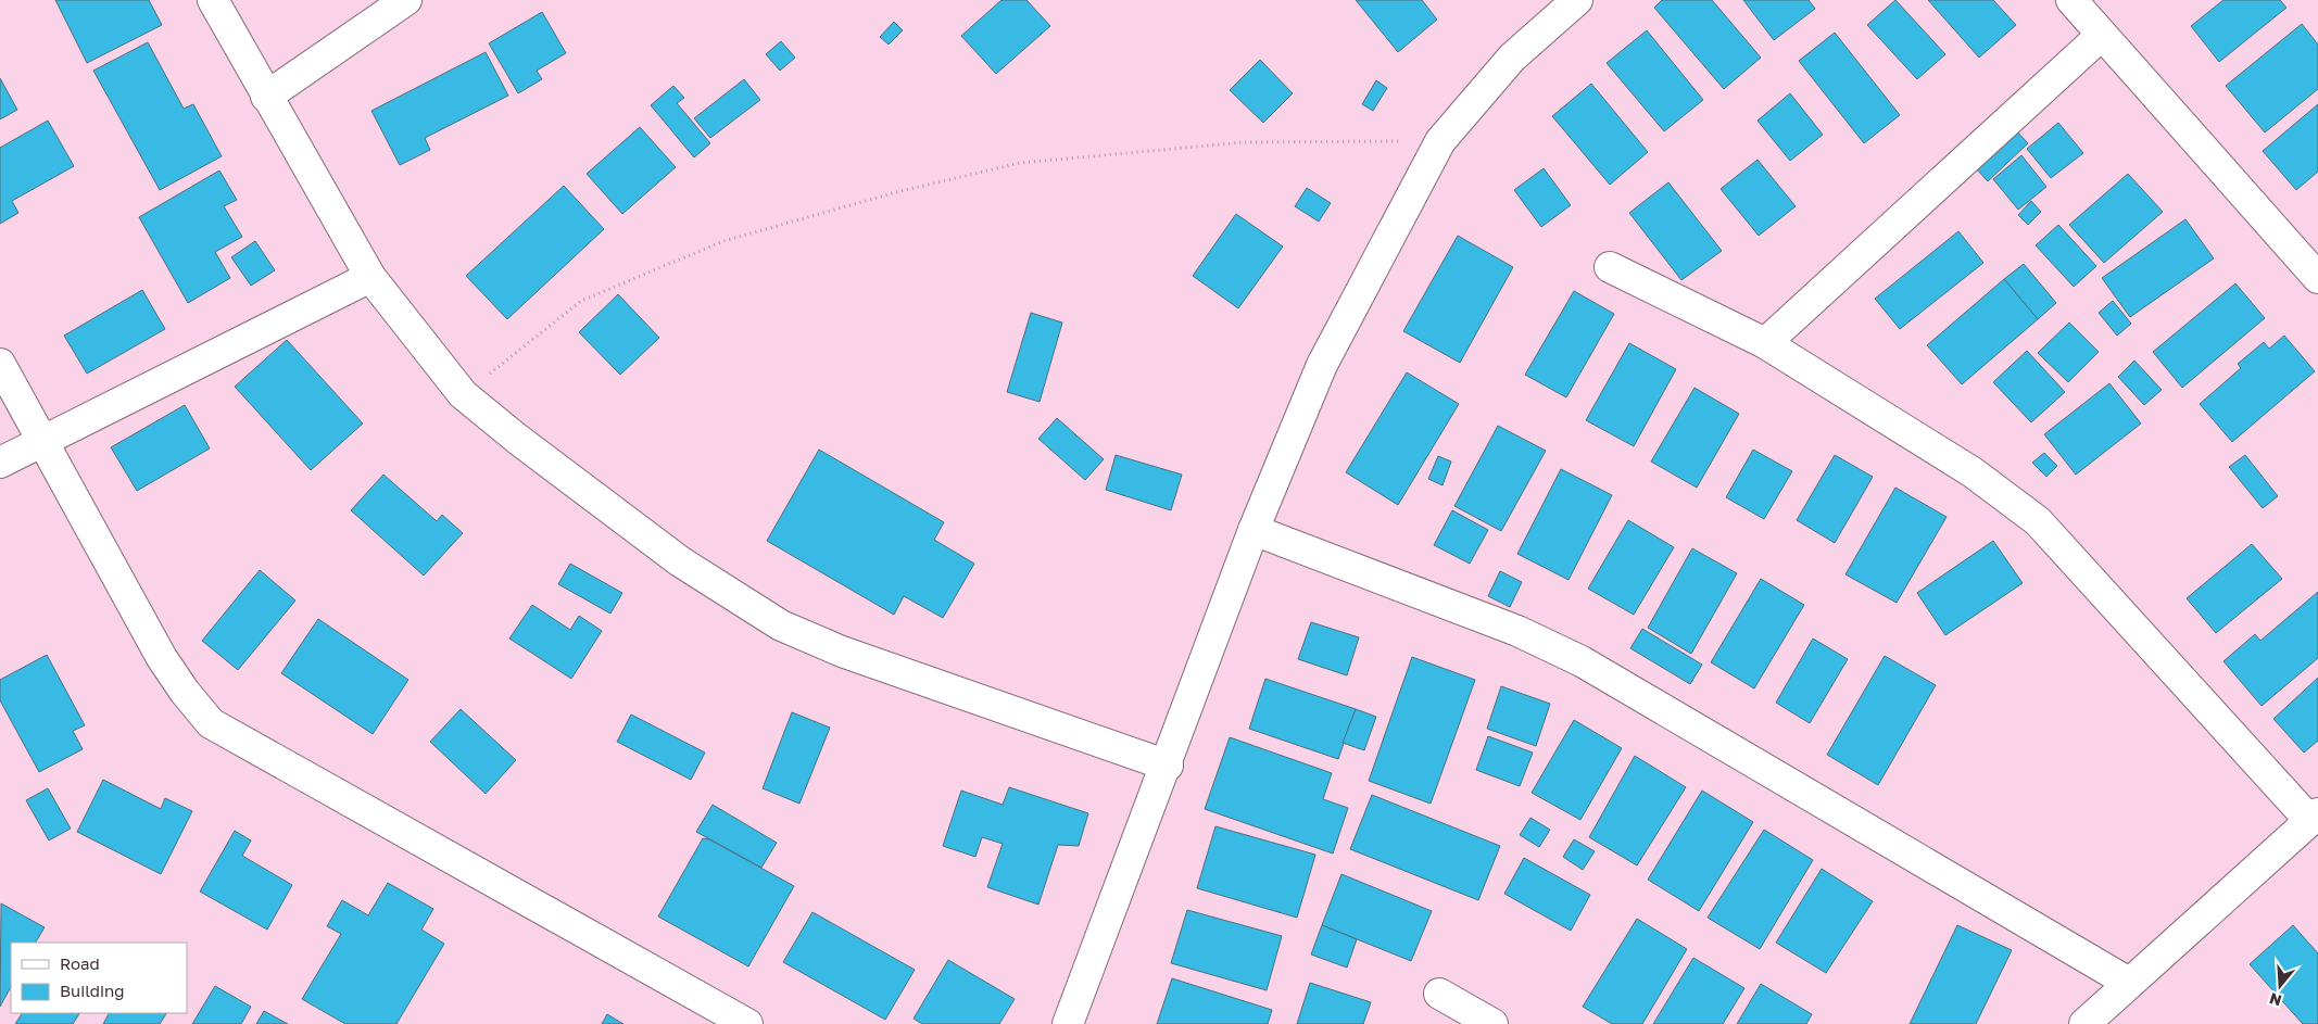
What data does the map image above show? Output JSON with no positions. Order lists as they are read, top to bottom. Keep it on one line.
{"legend":["Road","Building"],"north":"bottom"}
